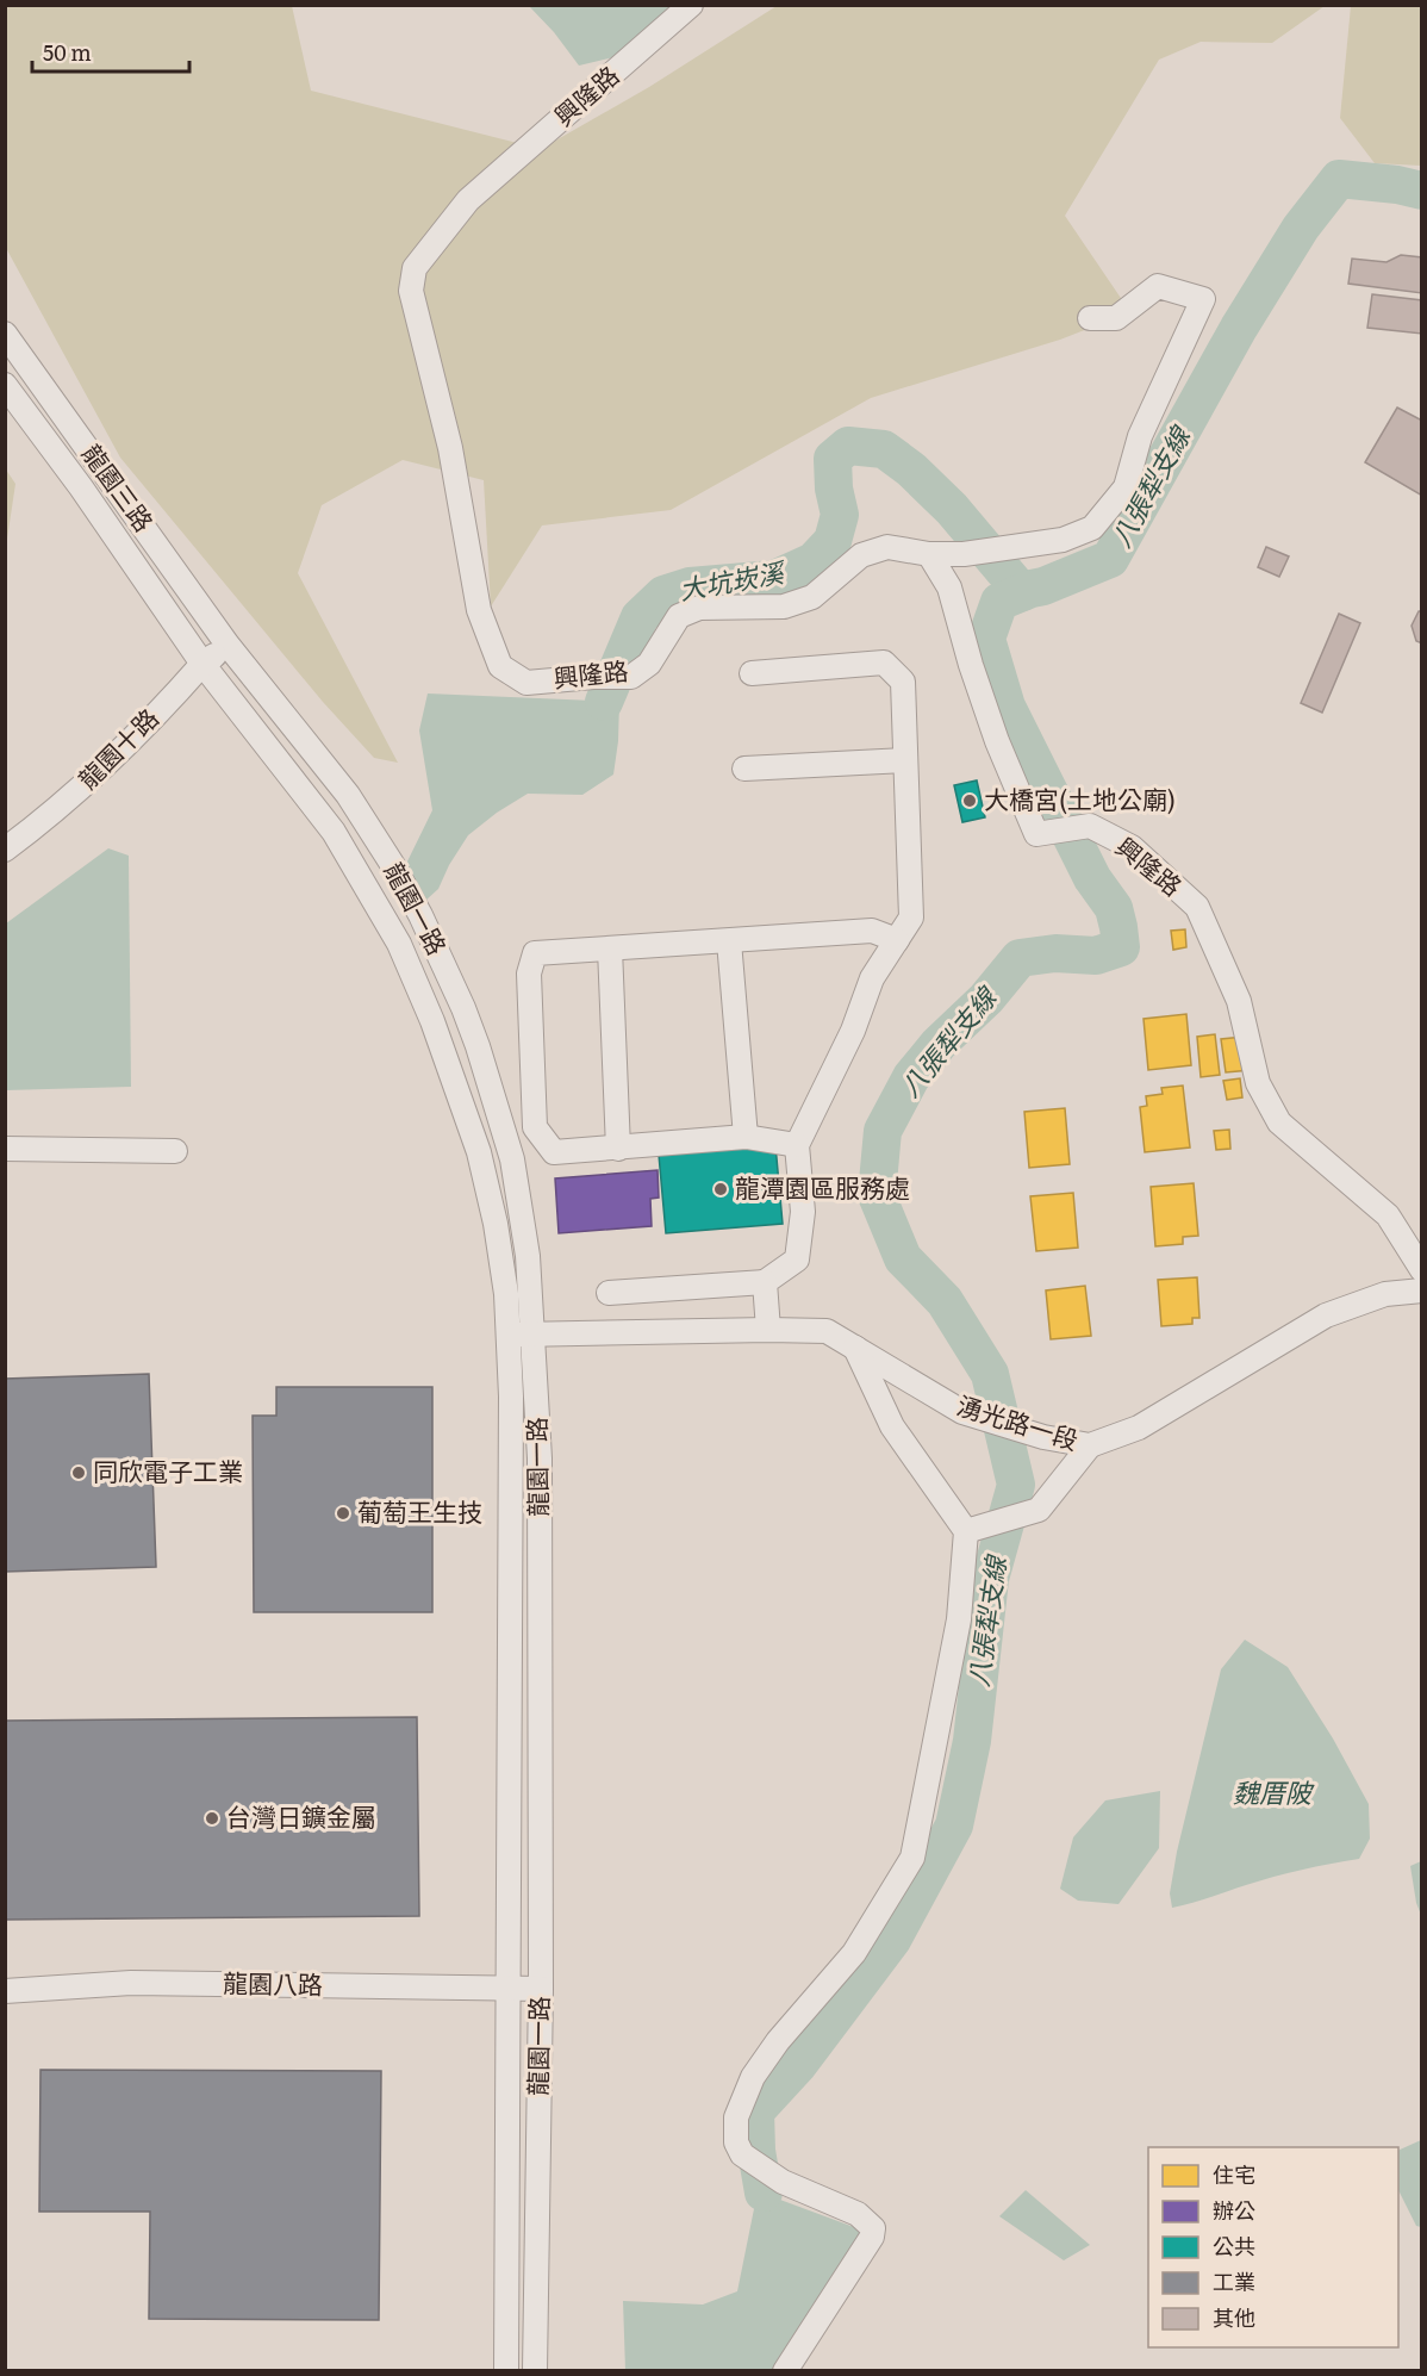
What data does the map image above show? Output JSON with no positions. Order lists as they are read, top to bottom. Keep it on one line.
{"streets":{"street":["興隆路","龍園三路","龍園十路","龍園一路","湧光路一段","龍園八路"]},"crossings":[["龍園三路","龍園十路"],["龍園三路","龍園一路"],["龍園十路","龍園一路"],["龍園一路","湧光路一段"],["龍園一路","龍園八路"]],"water":["八張犁支線","大坑崁溪","魏厝陂"],"places":["大橋宮(土地公廟)","龍潭園區服務處","同欣電子工業","葡萄王生技","台灣日鑛金屬"],"legend":["住宅","辦公","公共","工業","其他"],"scale_bar":"50 m"}
